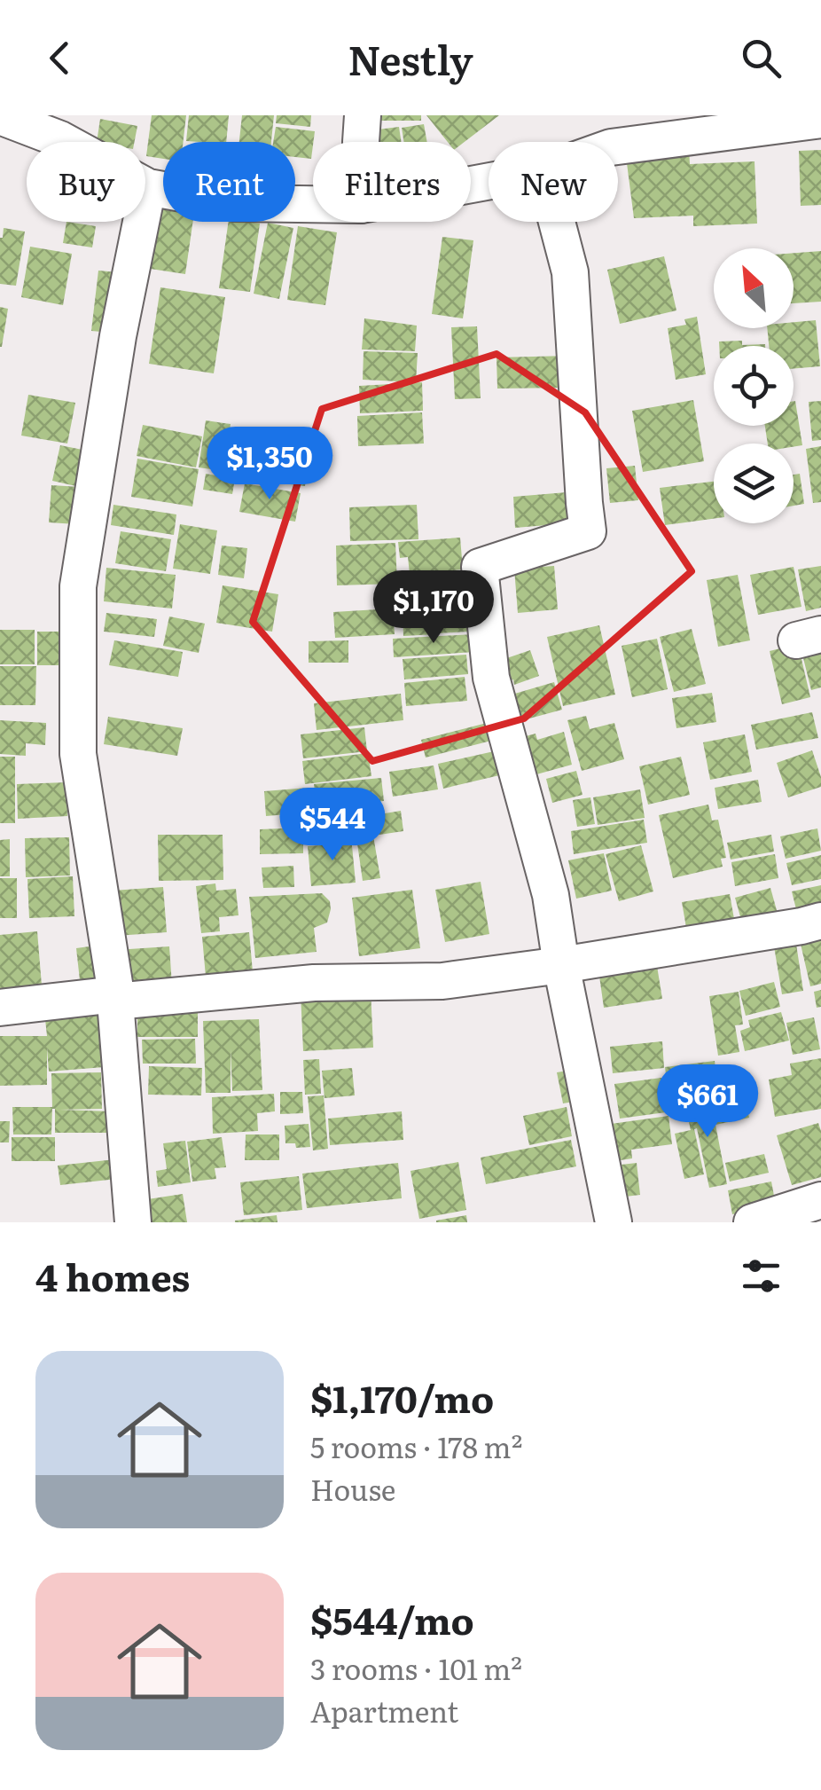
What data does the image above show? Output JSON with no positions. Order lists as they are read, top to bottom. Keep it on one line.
{"north":"top left","page":{"header":"Nestly","chip":["Buy","Rent","Filters","New"],"price":["$1,350","$1,170","$544","$661"],"heading":"4 homes","list":[{"name":"$1,170/mo","note":"5 rooms · 178 m² · House"},{"name":"$544/mo","note":"3 rooms · 101 m² · Apartment"}]}}
